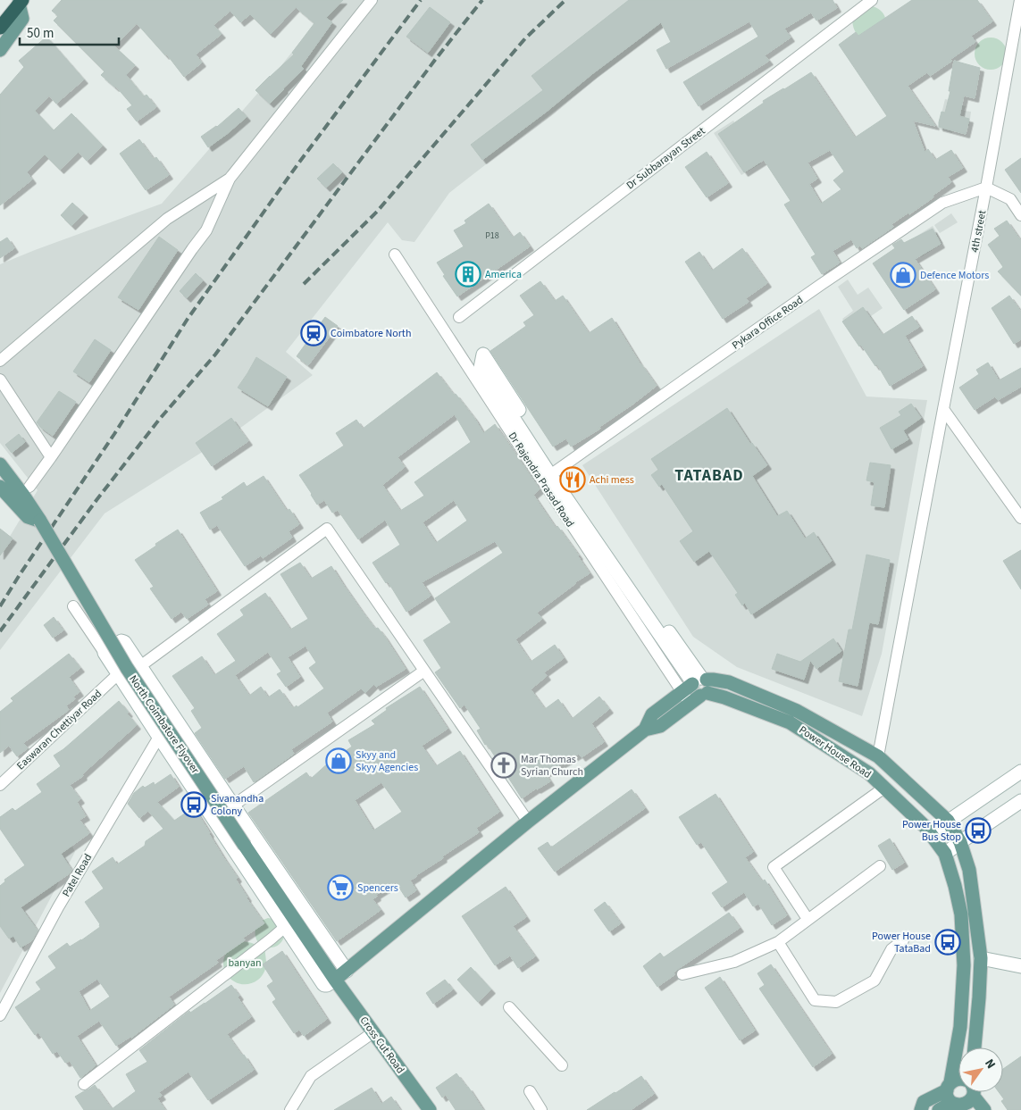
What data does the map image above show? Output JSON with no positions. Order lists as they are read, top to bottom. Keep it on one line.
{"streets":{"main road":["North Coimbatore Flyover","Power House Road","Cross Cut Road"],"street":["Dr Subbarayan Street","4th street","Pykara Office Road","Dr Rajendra Prasad Road","Easwaran Chettiyar Road","Patel Road"]},"crossings":[["4th street","Pykara Office Road"],["Dr Rajendra Prasad Road","Power House Road"],["North Coimbatore Flyover","Cross Cut Road"]],"districts":["TATABAD"],"parks":["banyan"],"places":{"building":["America"],"shop":["Defence Motors","Skyy and Skyy Agencies"],"station":["Coimbatore North"],"restaurant":["Achi mess"],"church":["Mar Thomas Syrian Church"],"bus stop":["Sivanandha Colony","Power House Bus Stop","Power House TataBad"],"supermarket":["Spencers"]},"house_numbers":["P18"],"scale_bar":"50 m","north":"top right"}
